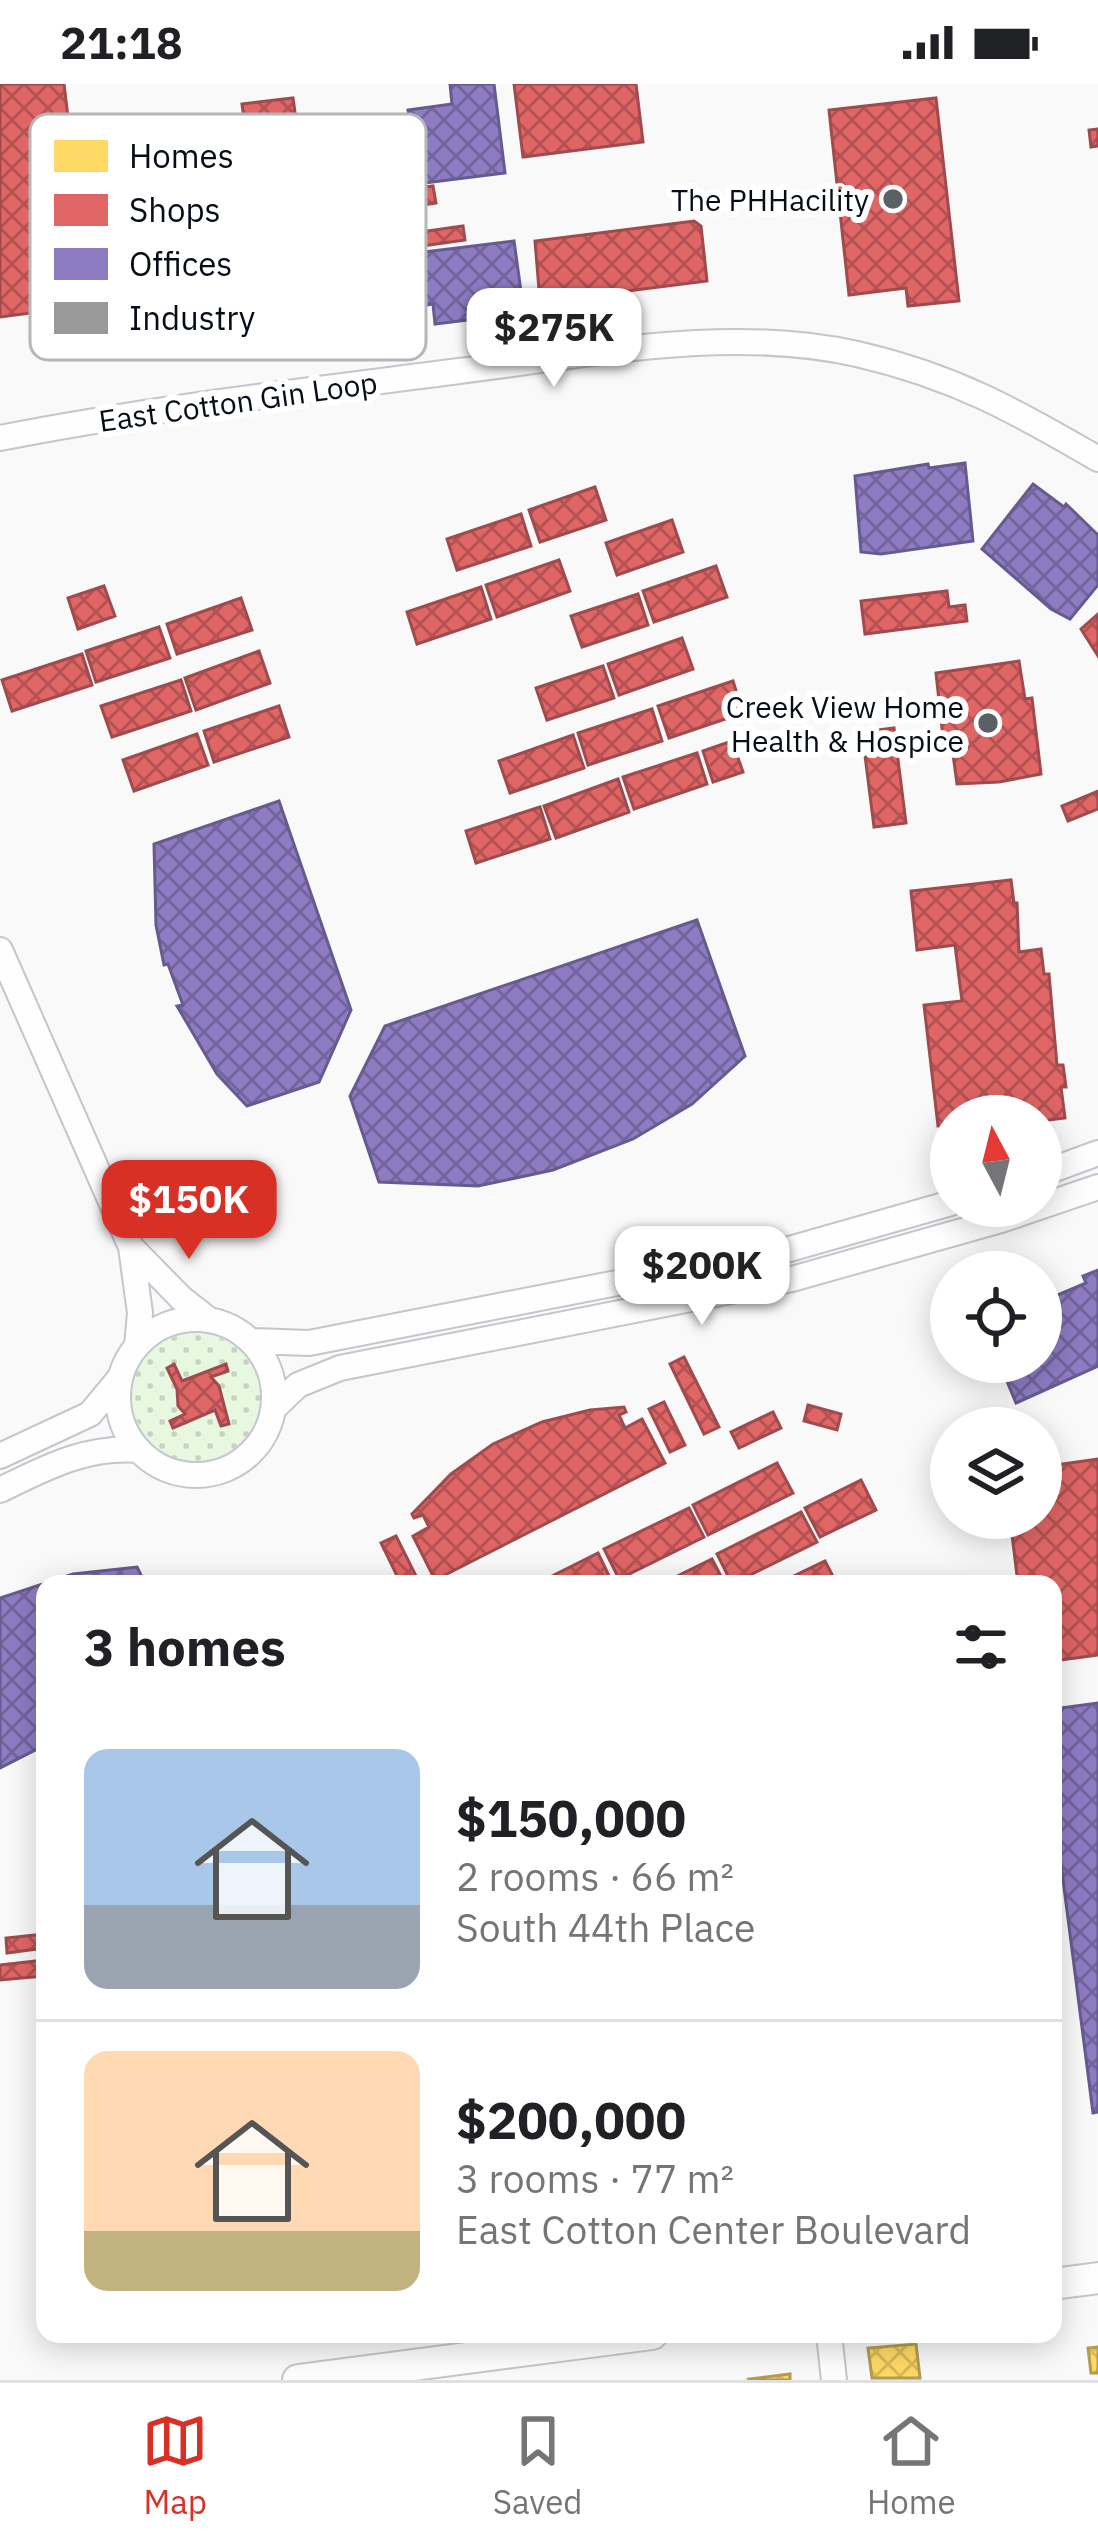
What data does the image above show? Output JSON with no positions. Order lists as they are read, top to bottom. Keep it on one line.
{"streets":{"street":["East Cotton Gin Loop"]},"places":["The PHHacility","Creek View Home Health & Hospice"],"legend":["Homes","Shops","Offices","Industry"],"north":"top","page":{"status":"21:18","price":["$275K","$150K","$200K"],"heading":"3 homes","list":[{"name":"$150,000","note":"2 rooms · 66 m² · South 44th Place"},{"name":"$200,000","note":"3 rooms · 77 m² · East Cotton Center Boulevard"}],"tabs":["Map","Saved","Home"]}}
